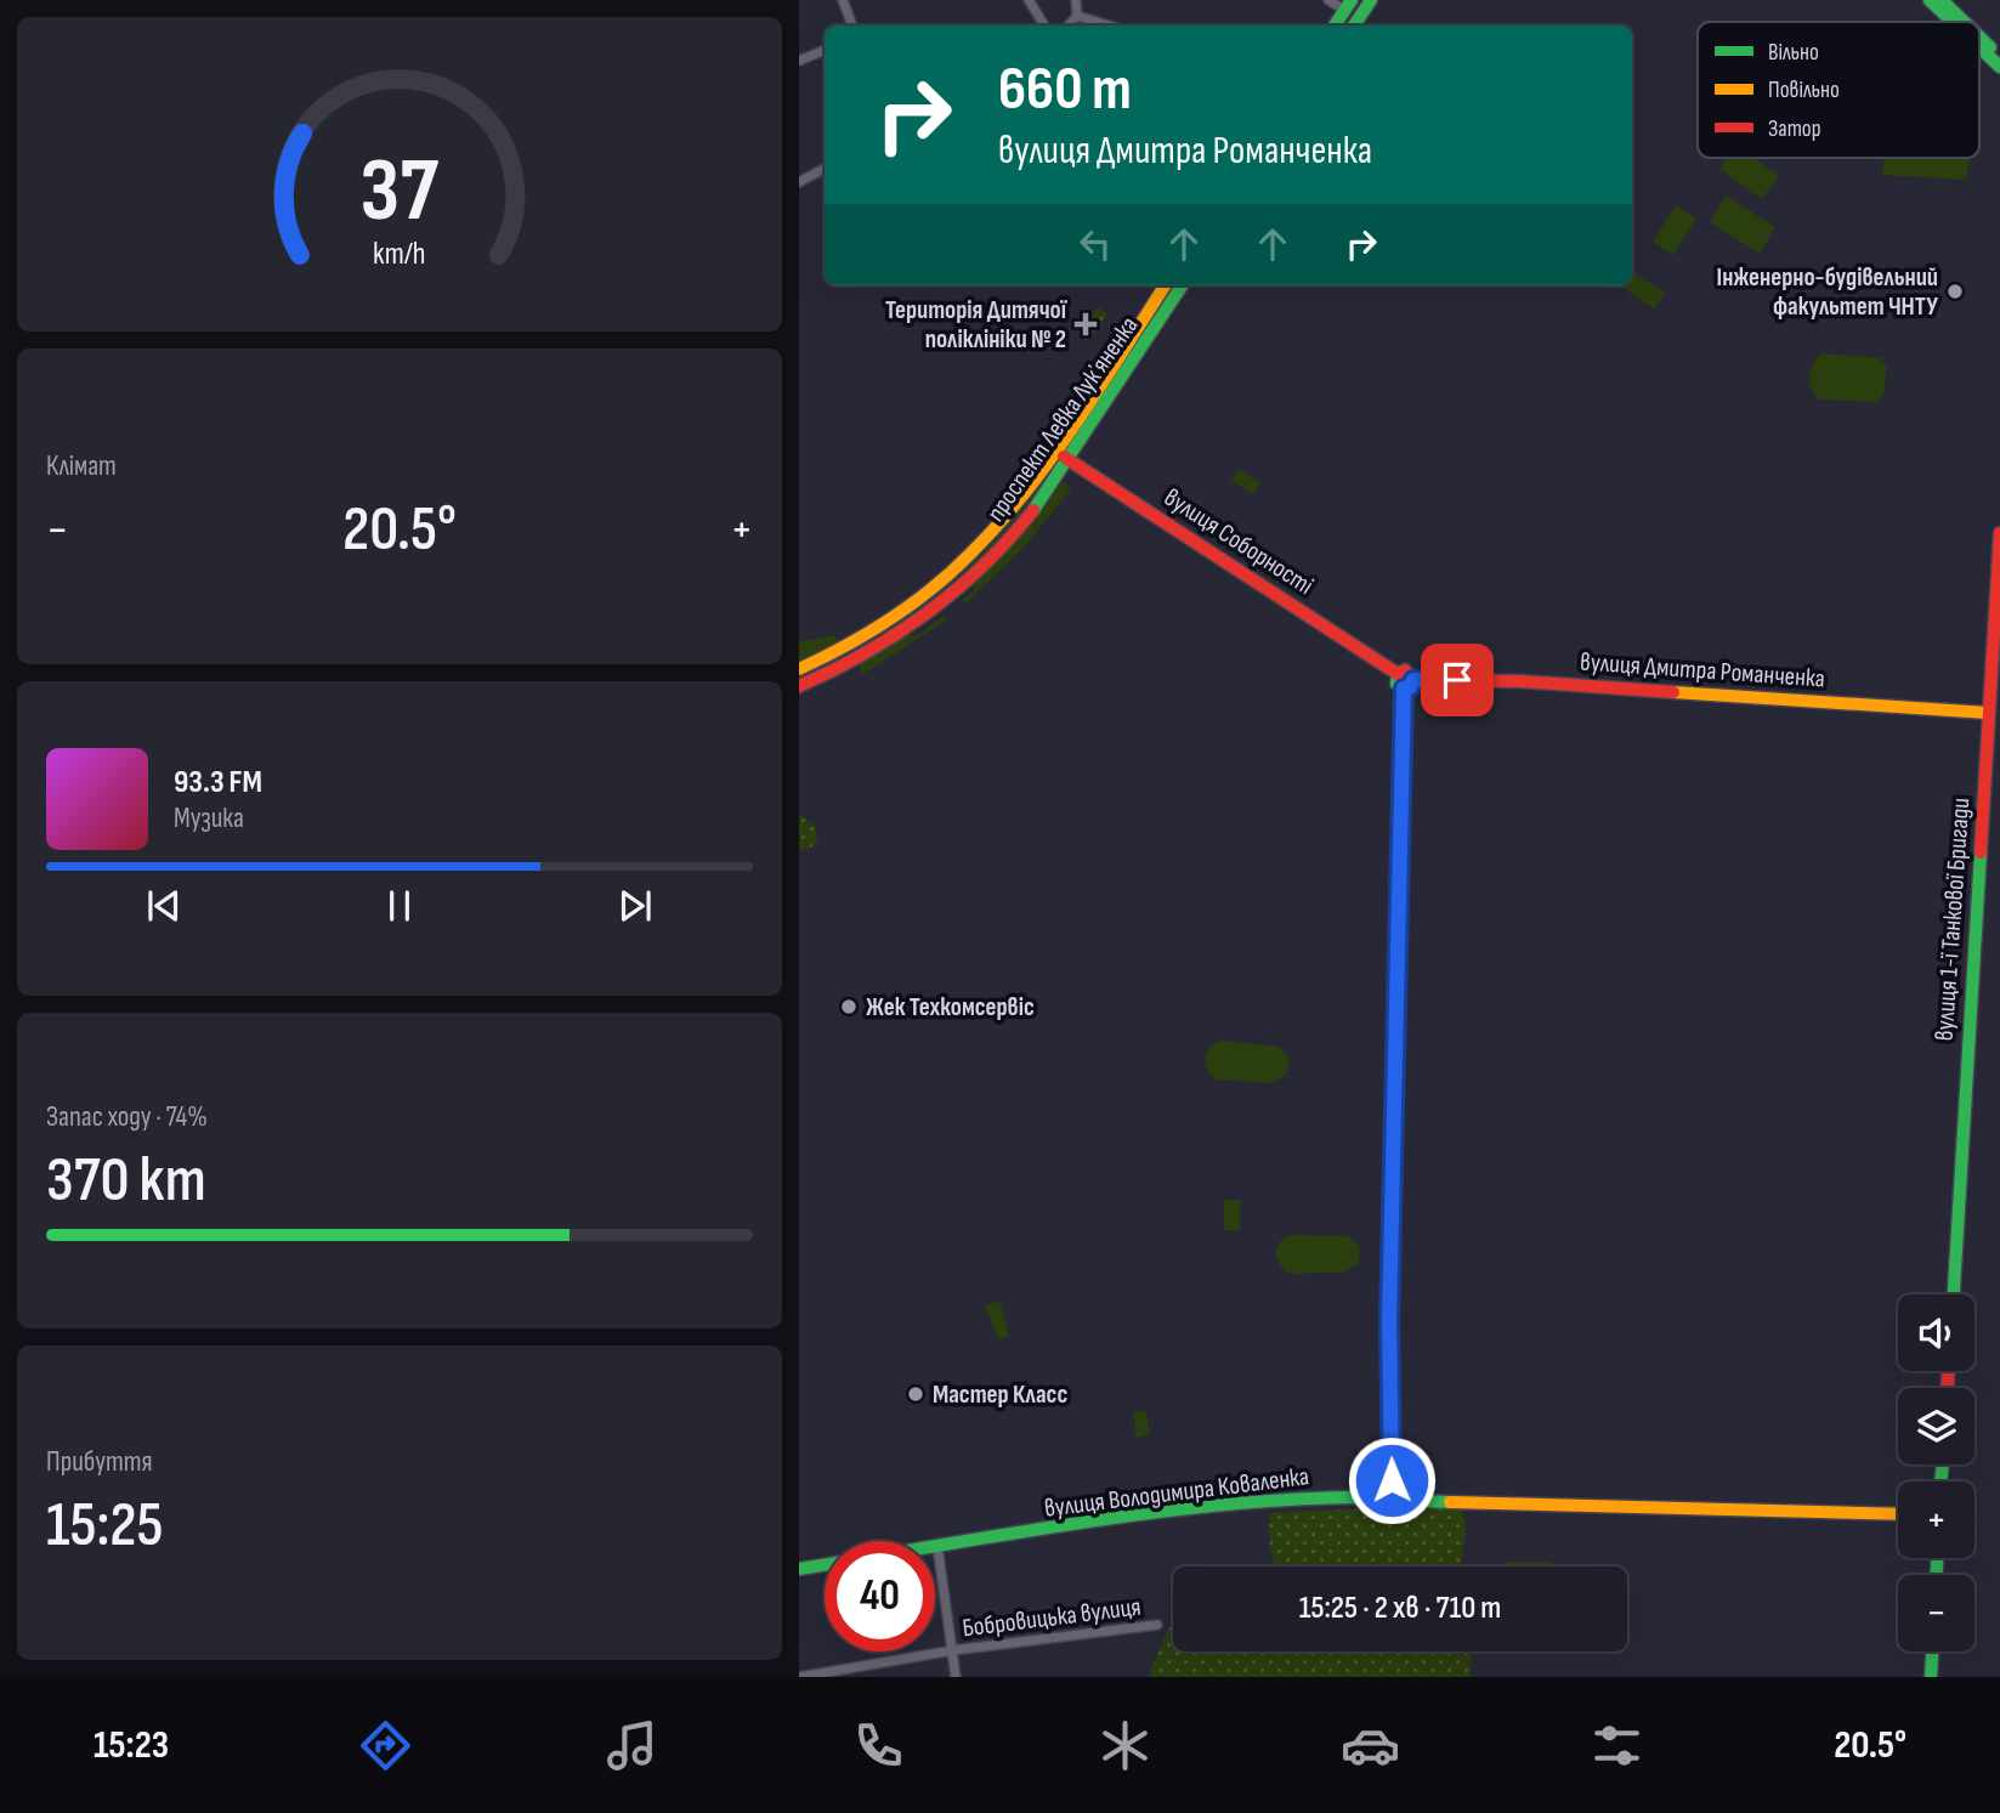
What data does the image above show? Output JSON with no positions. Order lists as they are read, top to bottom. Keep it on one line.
{"streets":{"street":["проспект Левка Лукʼяненка","вулиця Соборності","вулиця Дмитра Романченка","вулиця 1-ї Танкової Бригади","вулиця Володимира Коваленка","Бобровицька вулиця"]},"crossings":[["проспект Левка Лукʼяненка","вулиця Соборності"],["вулиця Соборності","вулиця Дмитра Романченка"],["вулиця Дмитра Романченка","вулиця 1-ї Танкової Бригади"]],"places":{"other":["Інженерно-будівельний факультет ЧНТУ","Жек Техкомсервіс","Мастер Класс"],"health":["Територія Дитячої поліклініки № 2"]},"legend":["Вільно","Повільно","Затор"],"page":{"turn":["660 m","вулиця Дмитра Романченка"],"tile":["Клімат",["Запас ходу · 74%","370 km"],["Прибуття","15:25"]],"heat":["−","20.5°","+"],"song":["93.3 FM","Музика"],"map_buttons":["+","−"],"limit":"40","trip":"15:25 · 2 хв · 710 m","tabs":["15:23","20.5°"],"gauge":["37","km/h"]}}
